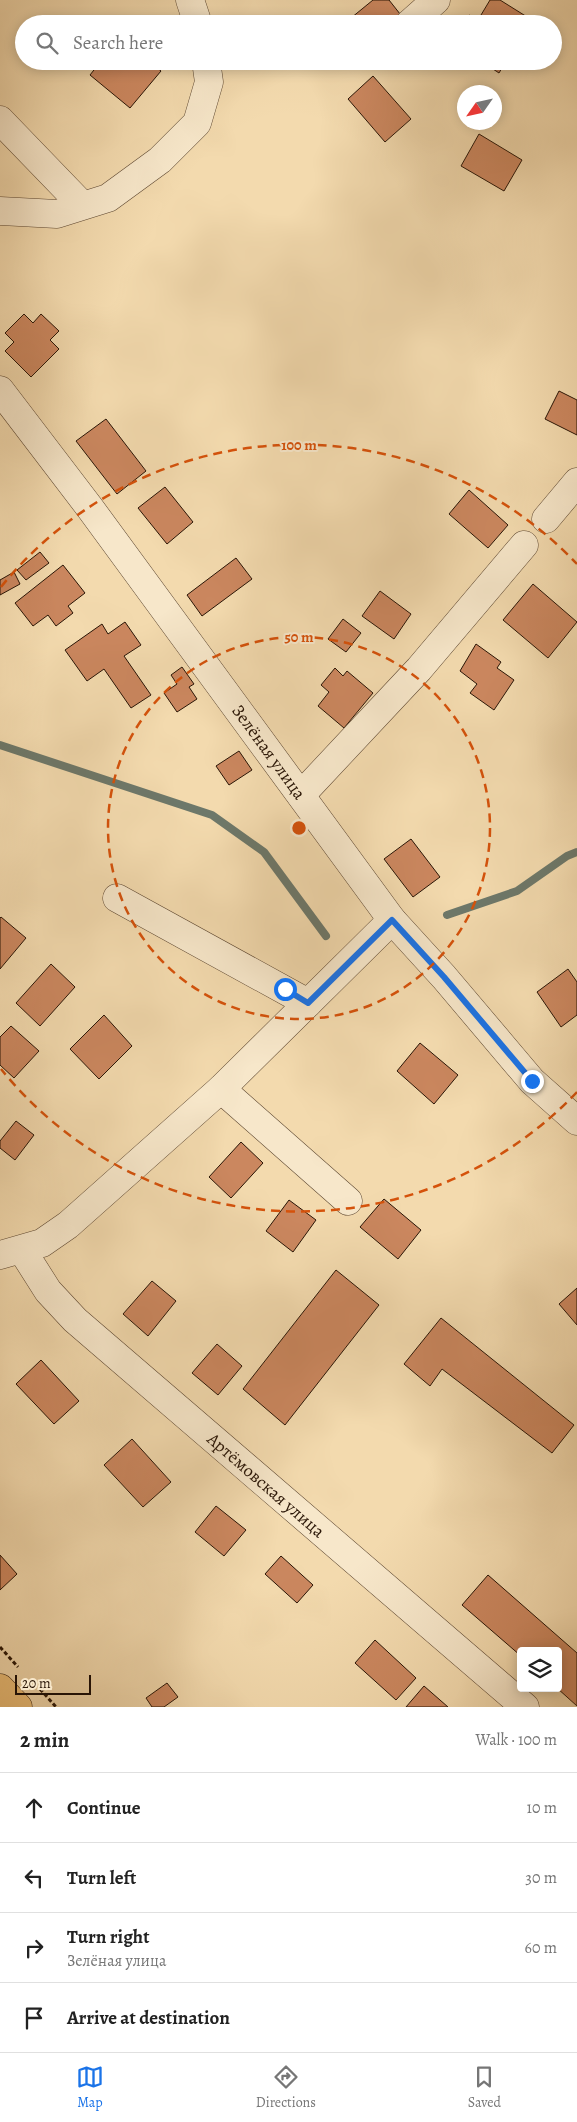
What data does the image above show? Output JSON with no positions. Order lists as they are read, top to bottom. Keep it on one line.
{"streets":{"street":["Зелёная улица","Артёмовская улица"]},"scale_bar":"20 m","north":"bottom left","page":{"search":"Search here","scale":"20 m","heading":["2 min","Walk · 100 m"],"list":[["Continue","10 m"],["Turn left","30 m"],["Turn right","Зелёная улица","60 m"],"Arrive at destination"],"nav":["Map","Directions","Saved"]},"rings":["100 m","50 m"]}
